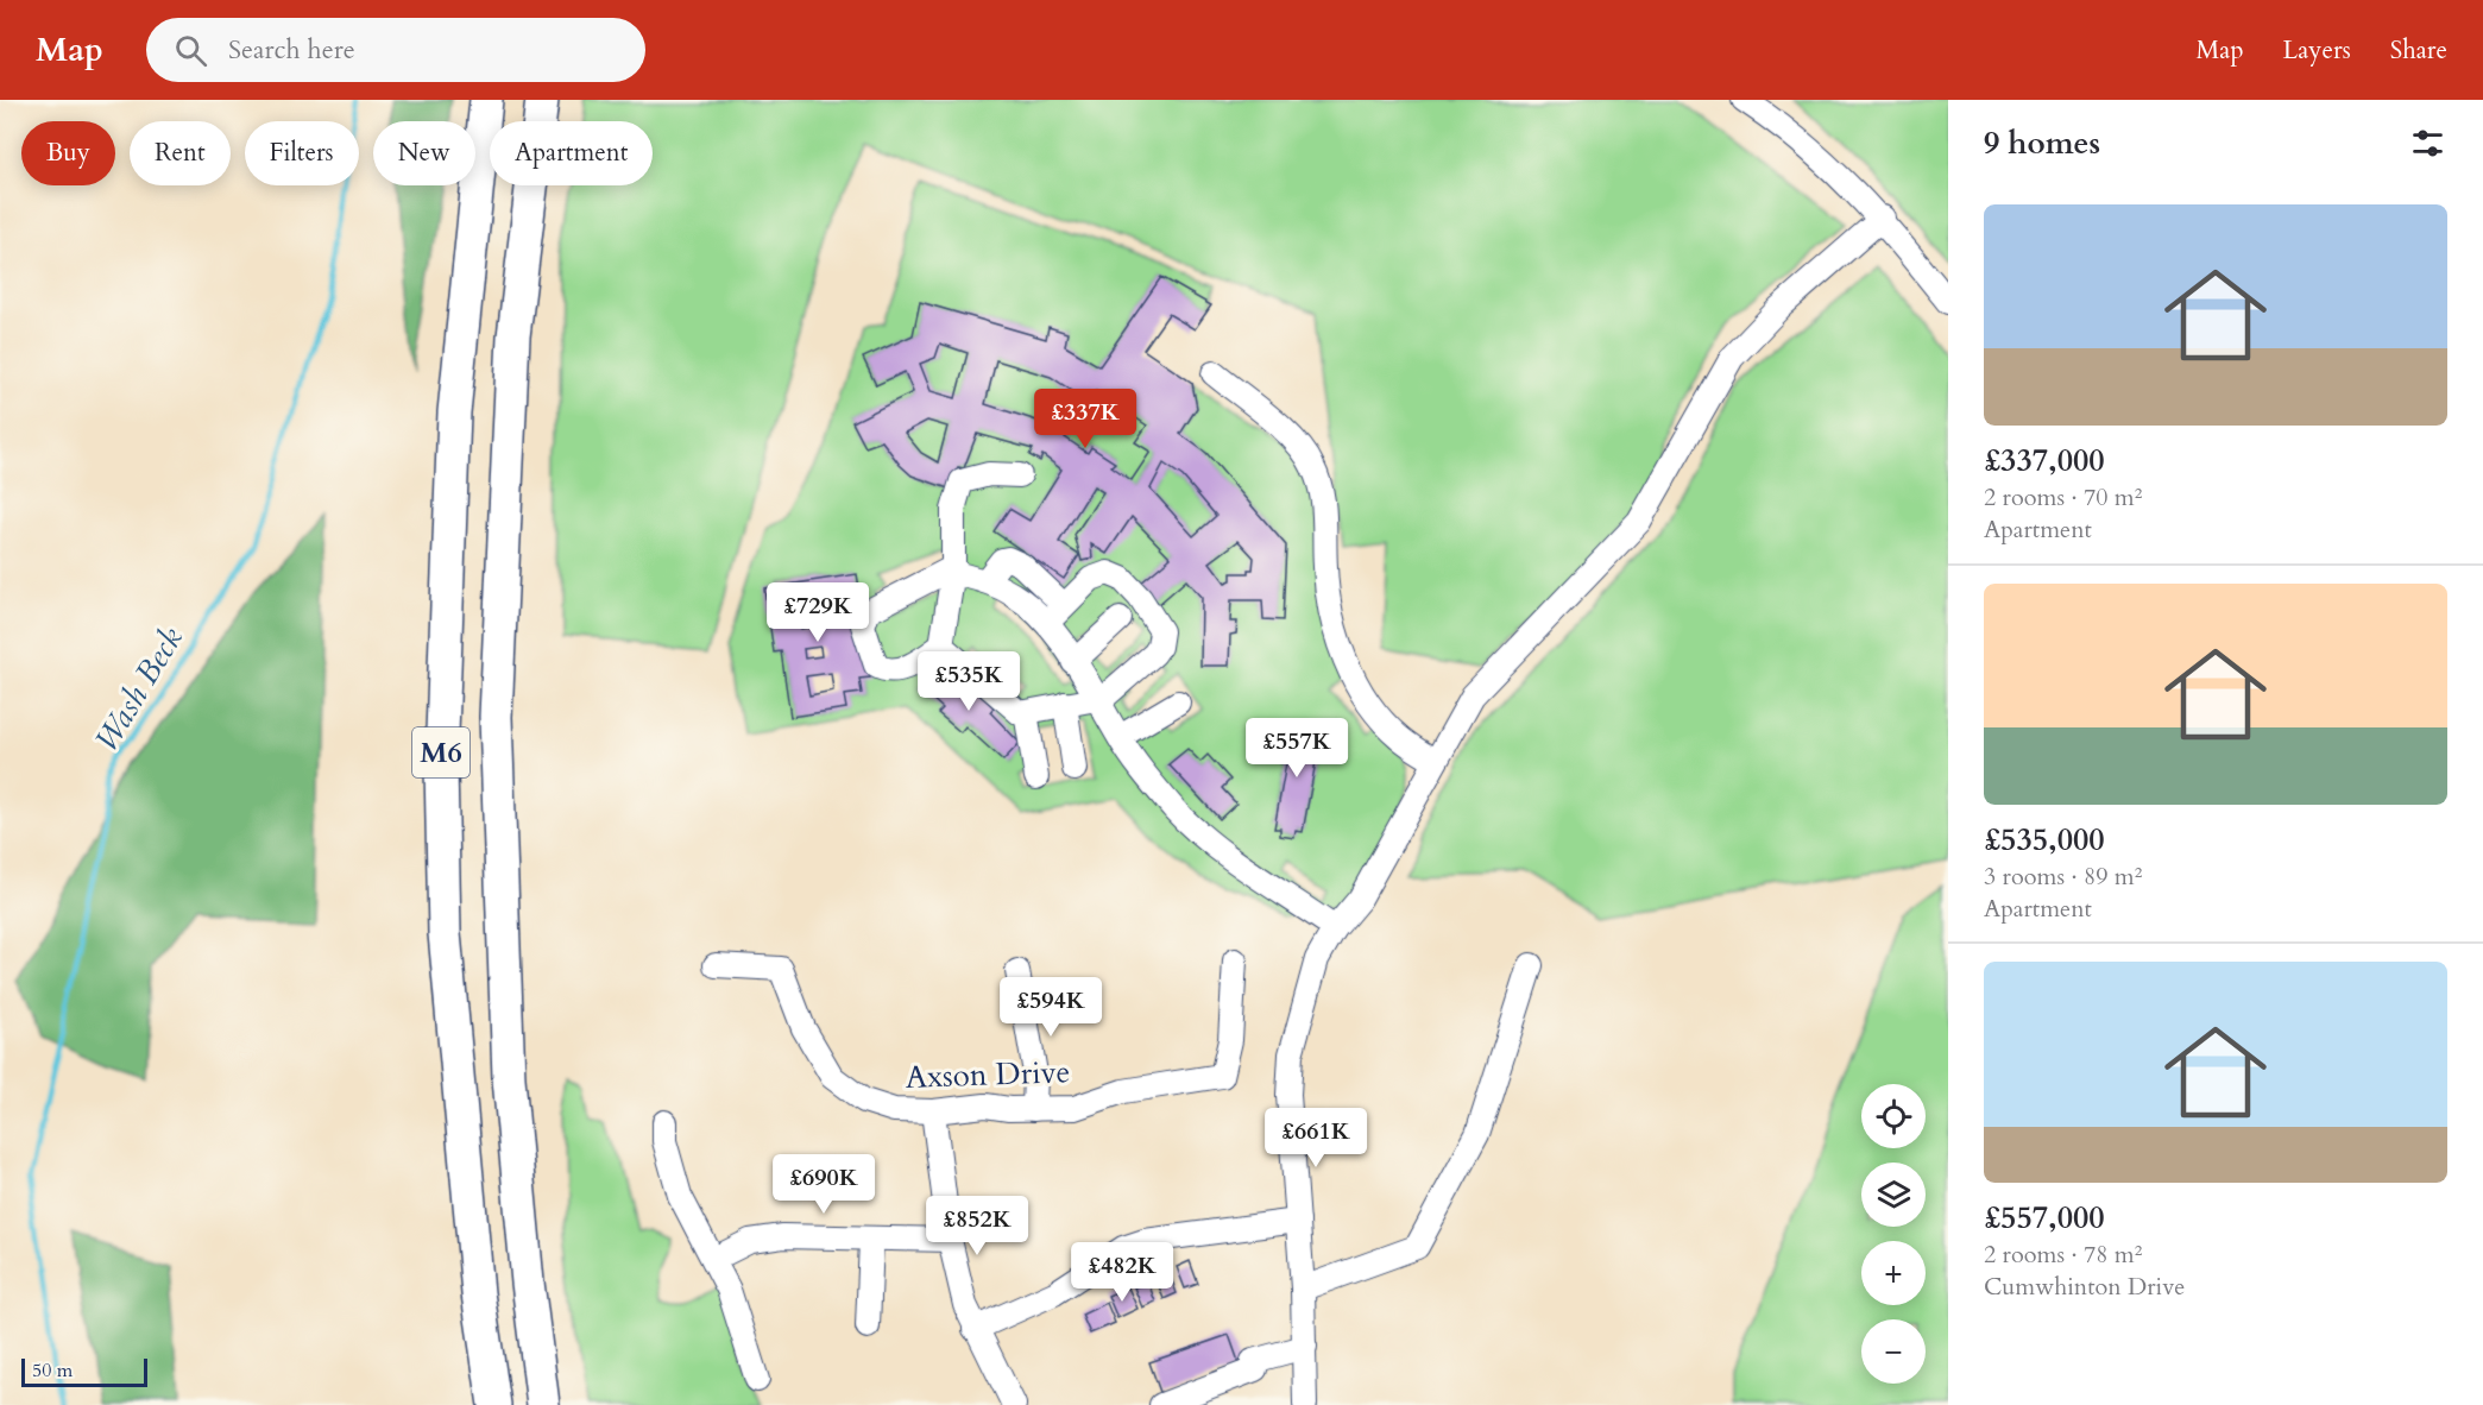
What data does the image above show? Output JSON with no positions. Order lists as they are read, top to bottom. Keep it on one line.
{"streets":{"highway":["M6"],"street":["Axson Drive"]},"water":["Wash Beck"],"scale_bar":"50 m","page":{"header":"Map","search":"Search here","nav":["Map","Layers","Share"],"heading":"9 homes","chip":["Buy","Rent","Filters","New","Apartment"],"list":[{"name":"£337,000","note":"2 rooms · 70 m² · Apartment"},{"name":"£535,000","note":"3 rooms · 89 m² · Apartment"},{"name":"£557,000","note":"2 rooms · 78 m² · Cumwhinton Drive"}],"price":["£337K","£729K","£535K","£557K","£594K","£661K","£690K","£852K","£482K"],"map_buttons":["+","−"],"scale":"50 m"}}
